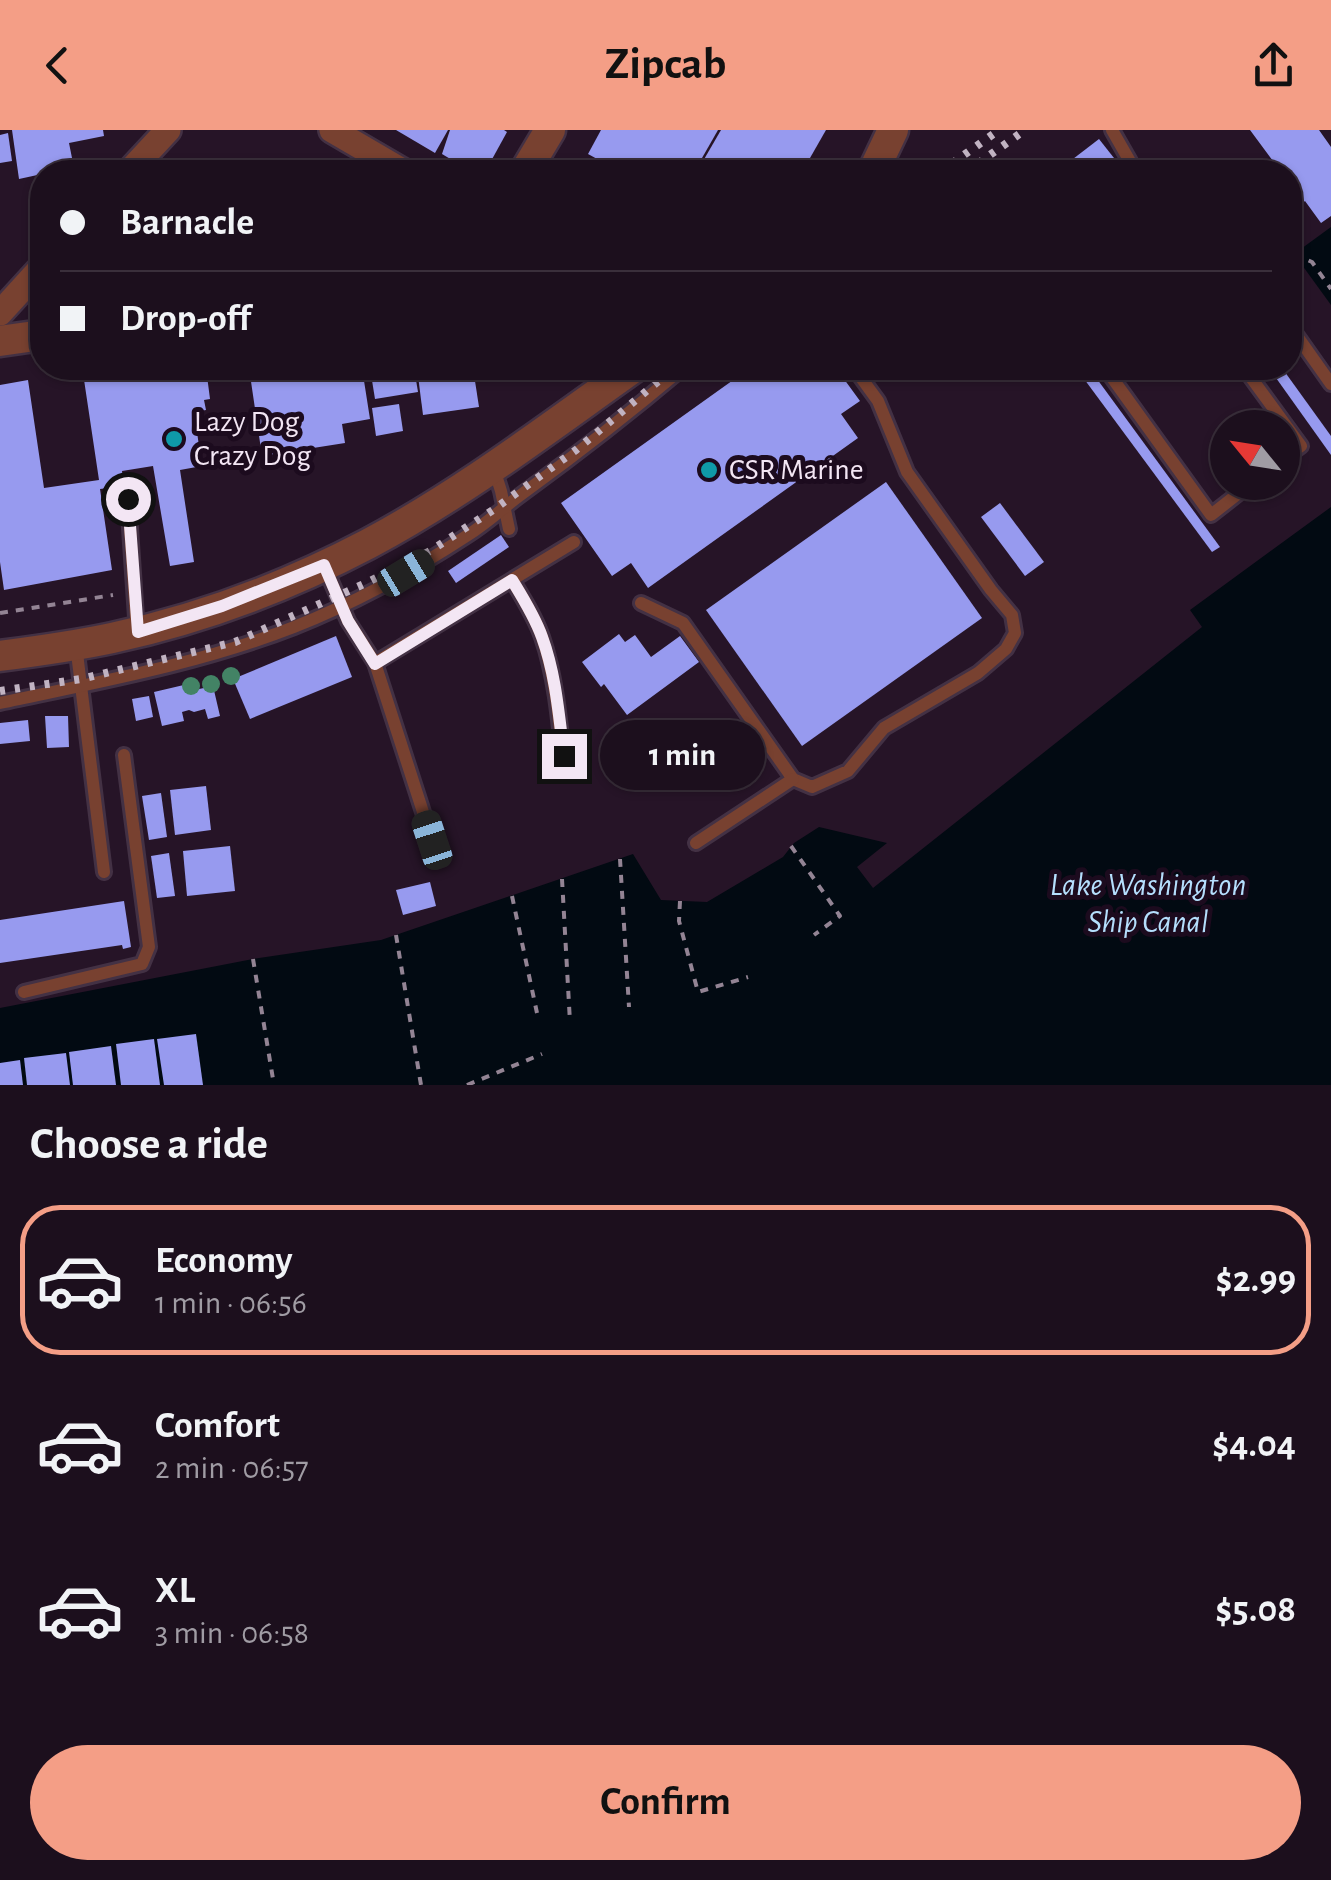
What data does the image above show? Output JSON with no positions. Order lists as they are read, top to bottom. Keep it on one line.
{"water":["Lake Washington Ship Canal"],"places":["Lazy Dog Crazy Dog","CSR Marine"],"north":"top left","page":{"header":"Zipcab","banner":["Barnacle","Drop-off"],"bubble":"1 min","heading":"Choose a ride","list":[{"name":"Economy","note":"1 min · 06:56","value":"$2.99"},{"name":"Comfort","note":"2 min · 06:57","value":"$4.04"},{"name":"XL","note":"3 min · 06:58","value":"$5.08"}],"buttons":"Confirm"}}
